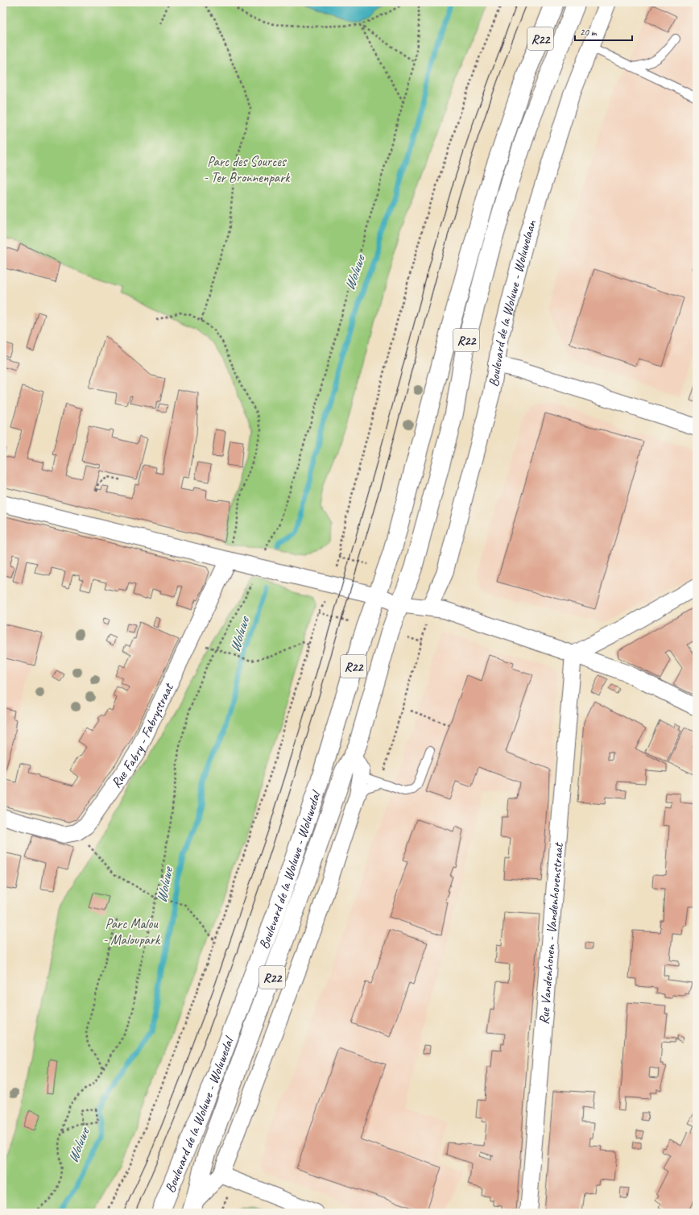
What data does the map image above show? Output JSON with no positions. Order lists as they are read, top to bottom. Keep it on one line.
{"streets":{"highway":["R22","Boulevard de la Woluwe - Woluwedal"],"street":["Boulevard de la Woluwe - Woluwelaan","Rue Fabry - Fabrystraat","Rue Vandenhoven - Vandenhovenstraat"]},"crossings":[["R22","Boulevard de la Woluwe - Woluwedal"]],"water":["Woluwe"],"parks":["Parc des Sources - Ter Bronnenpark","Parc Malou - Maloupark"],"scale_bar":"20 m"}
